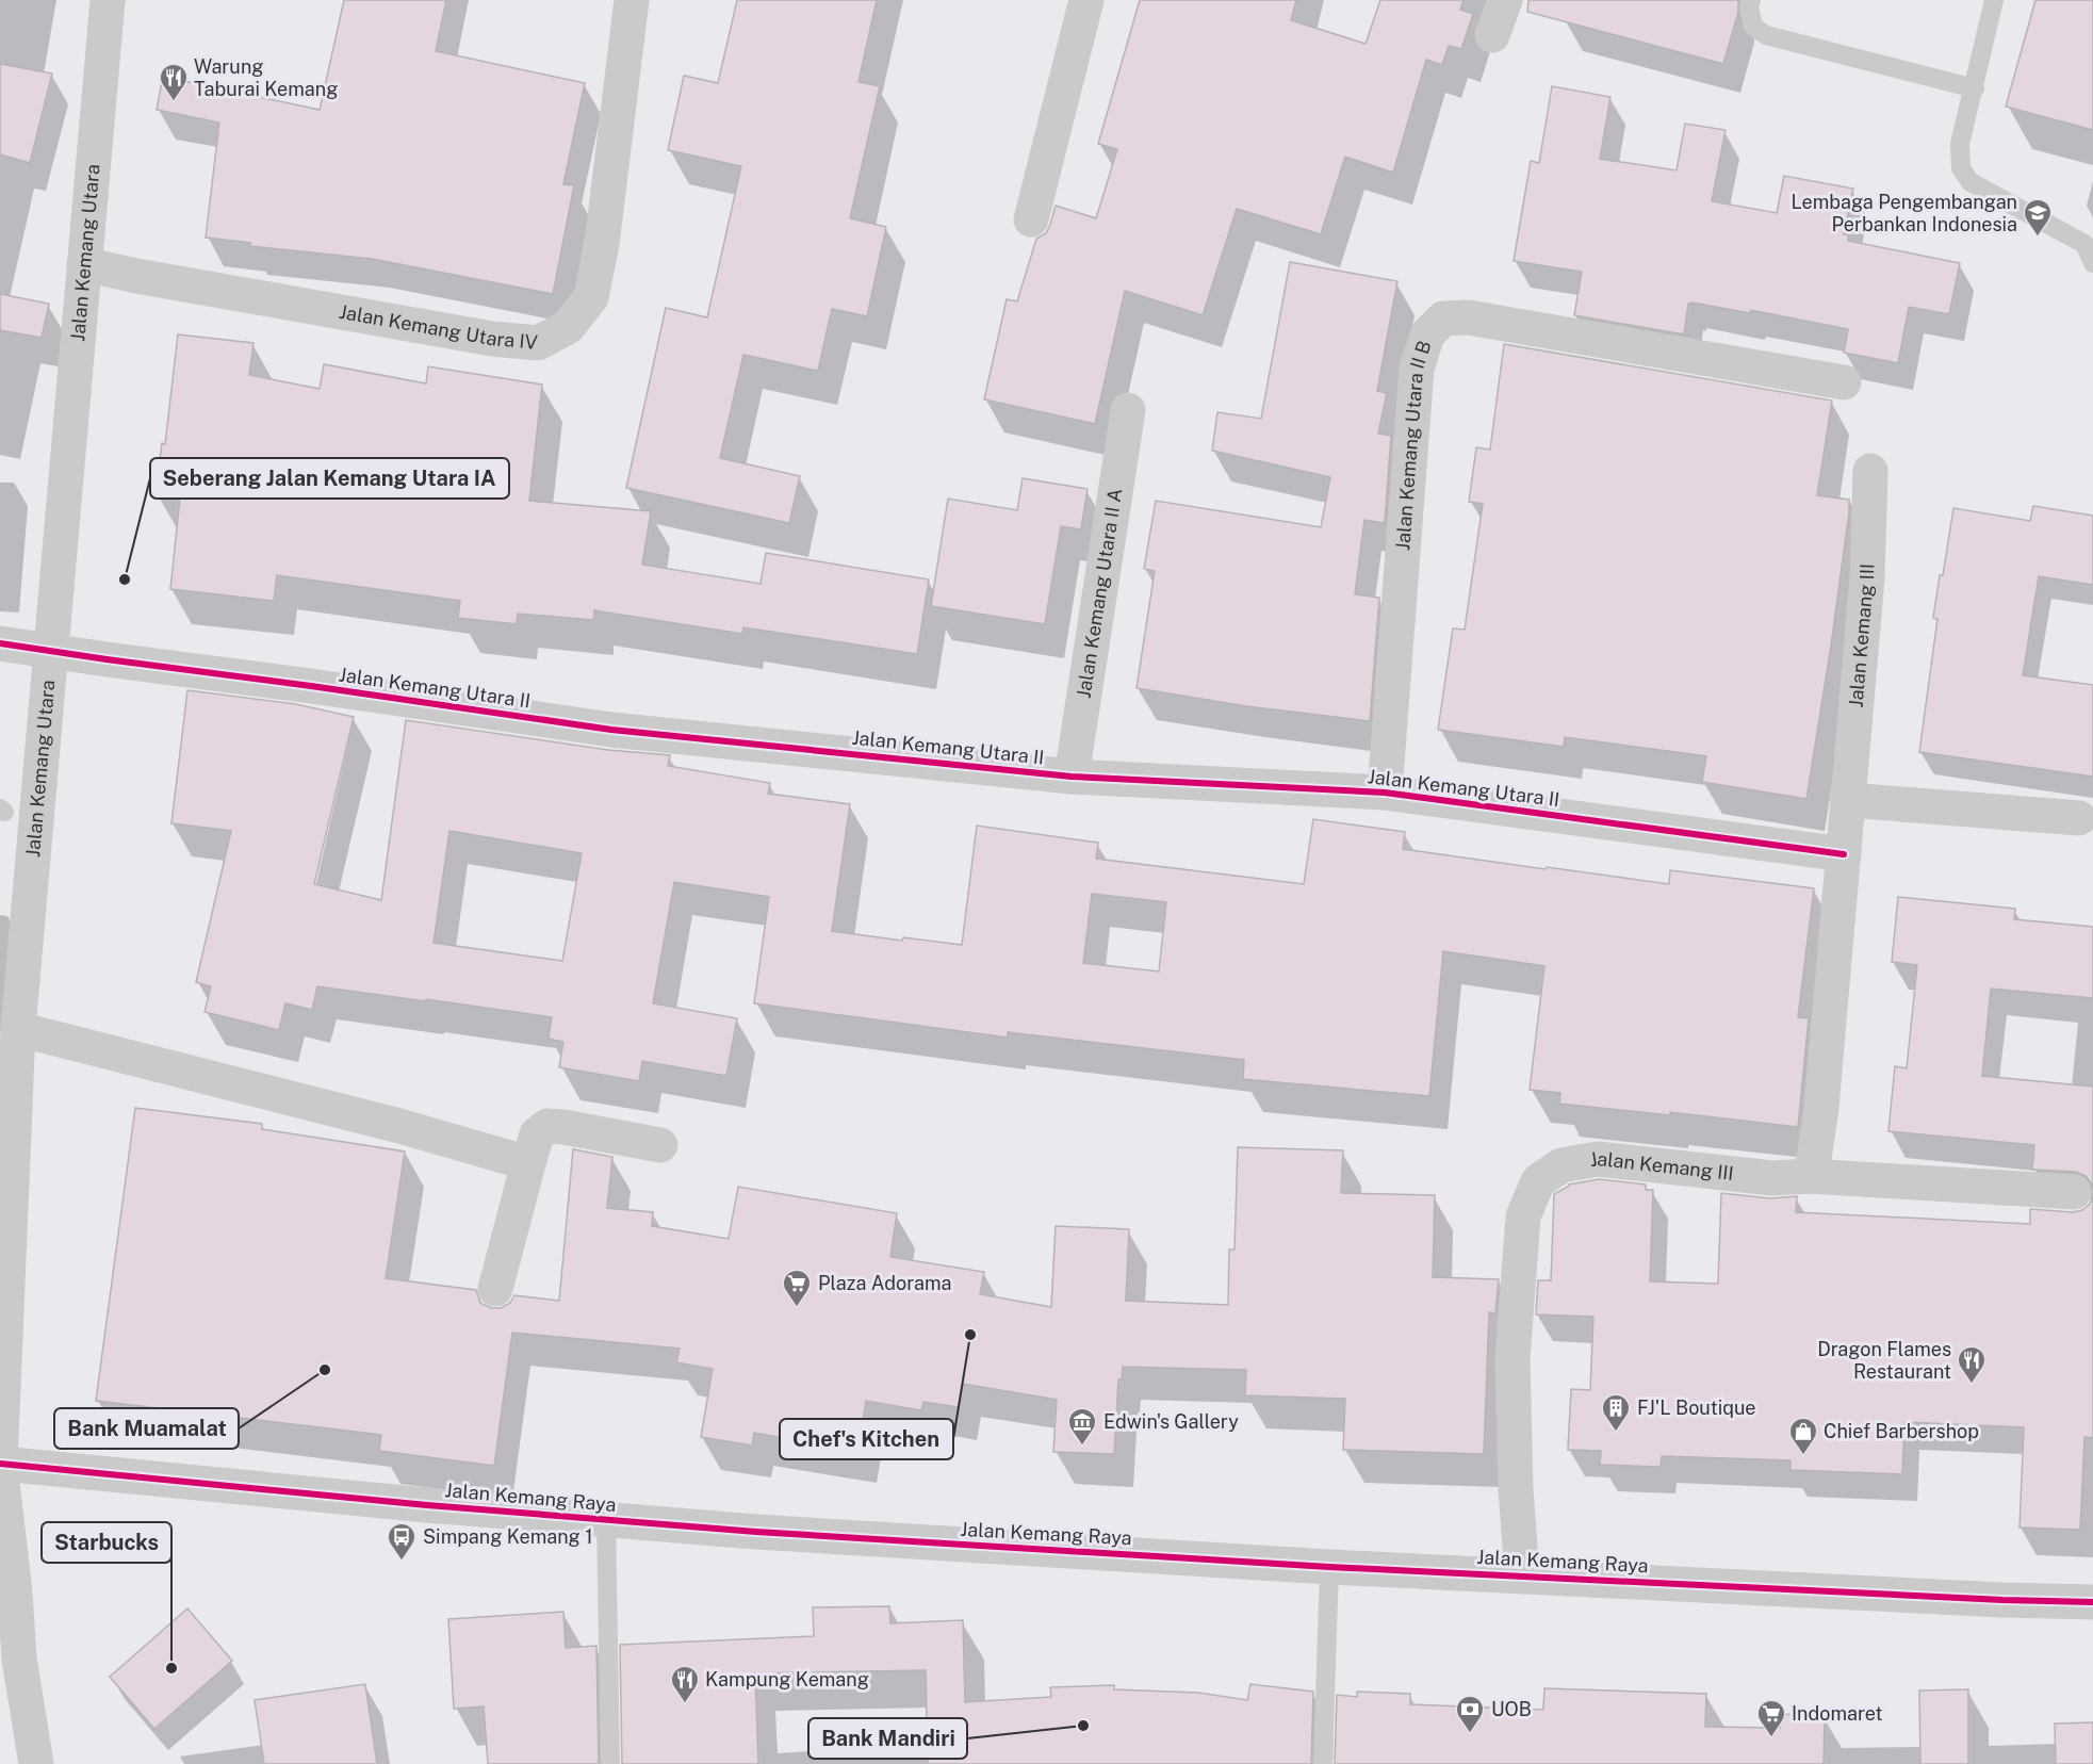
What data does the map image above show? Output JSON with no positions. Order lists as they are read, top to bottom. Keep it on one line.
{"streets":{"street":["Jalan Kemang Utara","Jalan Kemang Utara IV","Jalan Kemang Utara II B","Jalan Kemang Utara II A","Jalan Kemang III","Jalan Kemang Utara II","Jalan Kemang Raya"]},"crossings":[["Jalan Kemang Utara","Jalan Kemang Utara IV"],["Jalan Kemang Utara","Jalan Kemang Utara II"],["Jalan Kemang Utara","Jalan Kemang Raya"],["Jalan Kemang Utara II B","Jalan Kemang Utara II"],["Jalan Kemang Utara II A","Jalan Kemang Utara II"],["Jalan Kemang III","Jalan Kemang Utara II"],["Jalan Kemang III","Jalan Kemang Raya"]],"places":{"restaurant":["Warung Taburai Kemang","Dragon Flames Restaurant","Kampung Kemang"],"school or university":["Lembaga Pengembangan Perbankan Indonesia"],"other":["Seberang Jalan Kemang Utara IA","Chef's Kitchen","Bank Muamalat","Starbucks","Bank Mandiri"],"supermarket":["Plaza Adorama","Indomaret"],"building":["FJ'L Boutique"],"museum":["Edwin's Gallery"],"shop":["Chief Barbershop"],"bus stop":["Simpang Kemang 1"],"bank":["UOB"]}}
